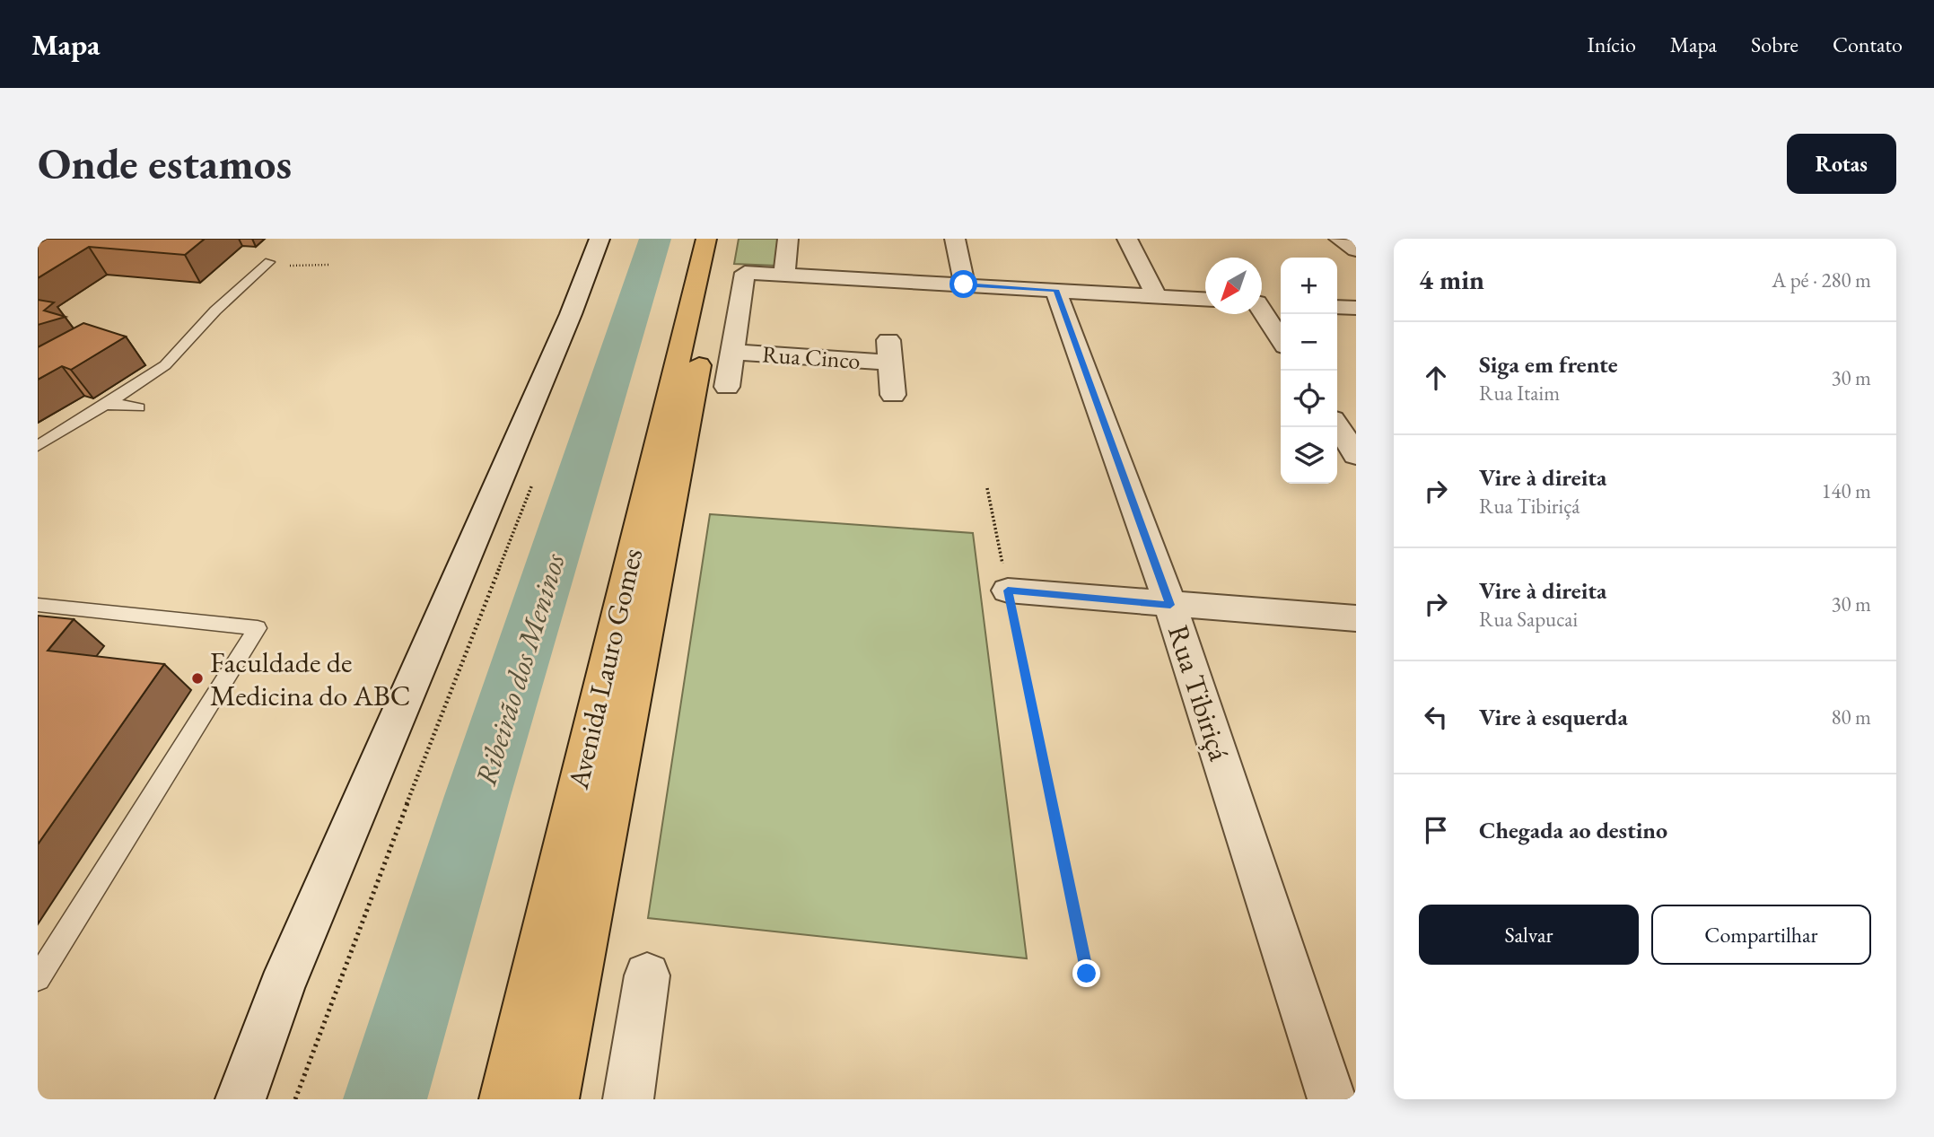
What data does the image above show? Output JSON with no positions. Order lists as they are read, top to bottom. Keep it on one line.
{"streets":{"main road":["Avenida Lauro Gomes"],"street":["Rua Cinco","Rua Tibiriçá"]},"water":["Ribeirão dos Meninos"],"places":["Faculdade de Medicina do ABC"],"north":"bottom left","page":{"header":"Mapa","nav":["Início","Mapa","Sobre","Contato"],"buttons":["Rotas",["Salvar","Compartilhar"]],"title":"Onde estamos","heading":["4 min","A pé · 280 m"],"map_buttons":["+","−"],"list":[["Siga em frente","Rua Itaim","30 m"],["Vire à direita","Rua Tibiriçá","140 m"],["Vire à direita","Rua Sapucai","30 m"],["Vire à esquerda","80 m"],"Chegada ao destino"]}}
